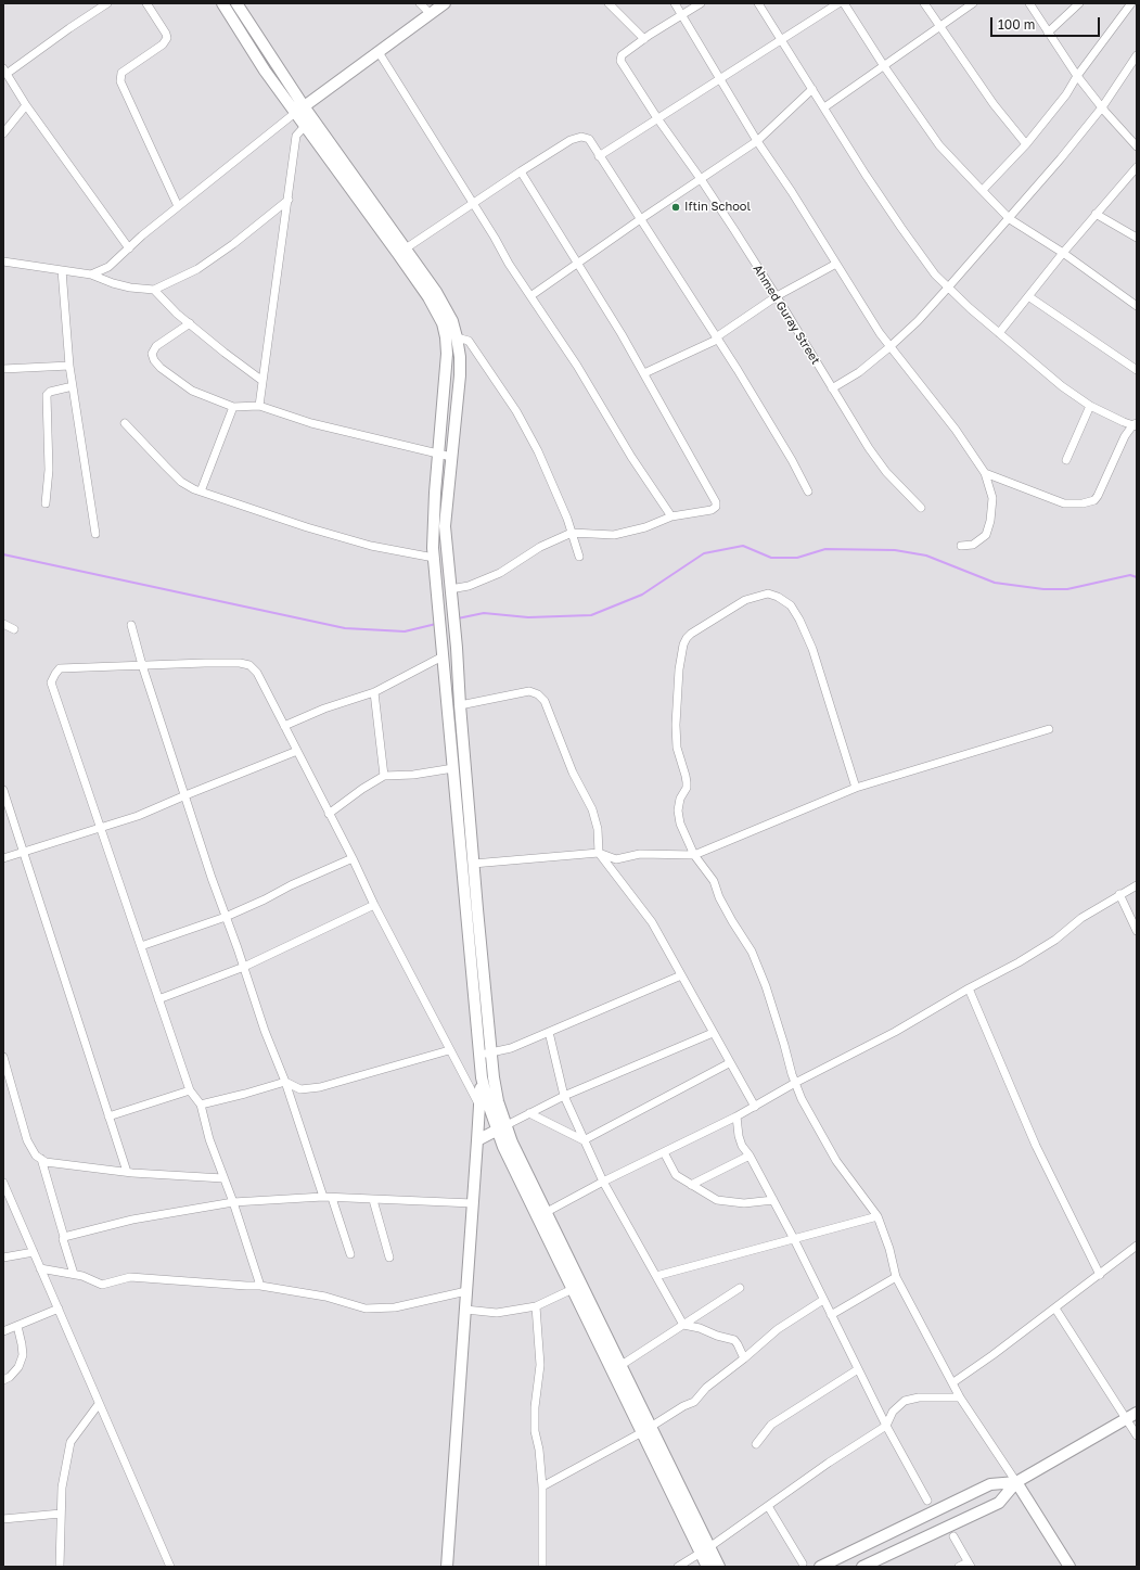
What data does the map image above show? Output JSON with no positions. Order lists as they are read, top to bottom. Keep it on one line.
{"streets":{"street":["Ahmed Guray Street"]},"places":["Iftin School"],"scale_bar":"100 m"}
